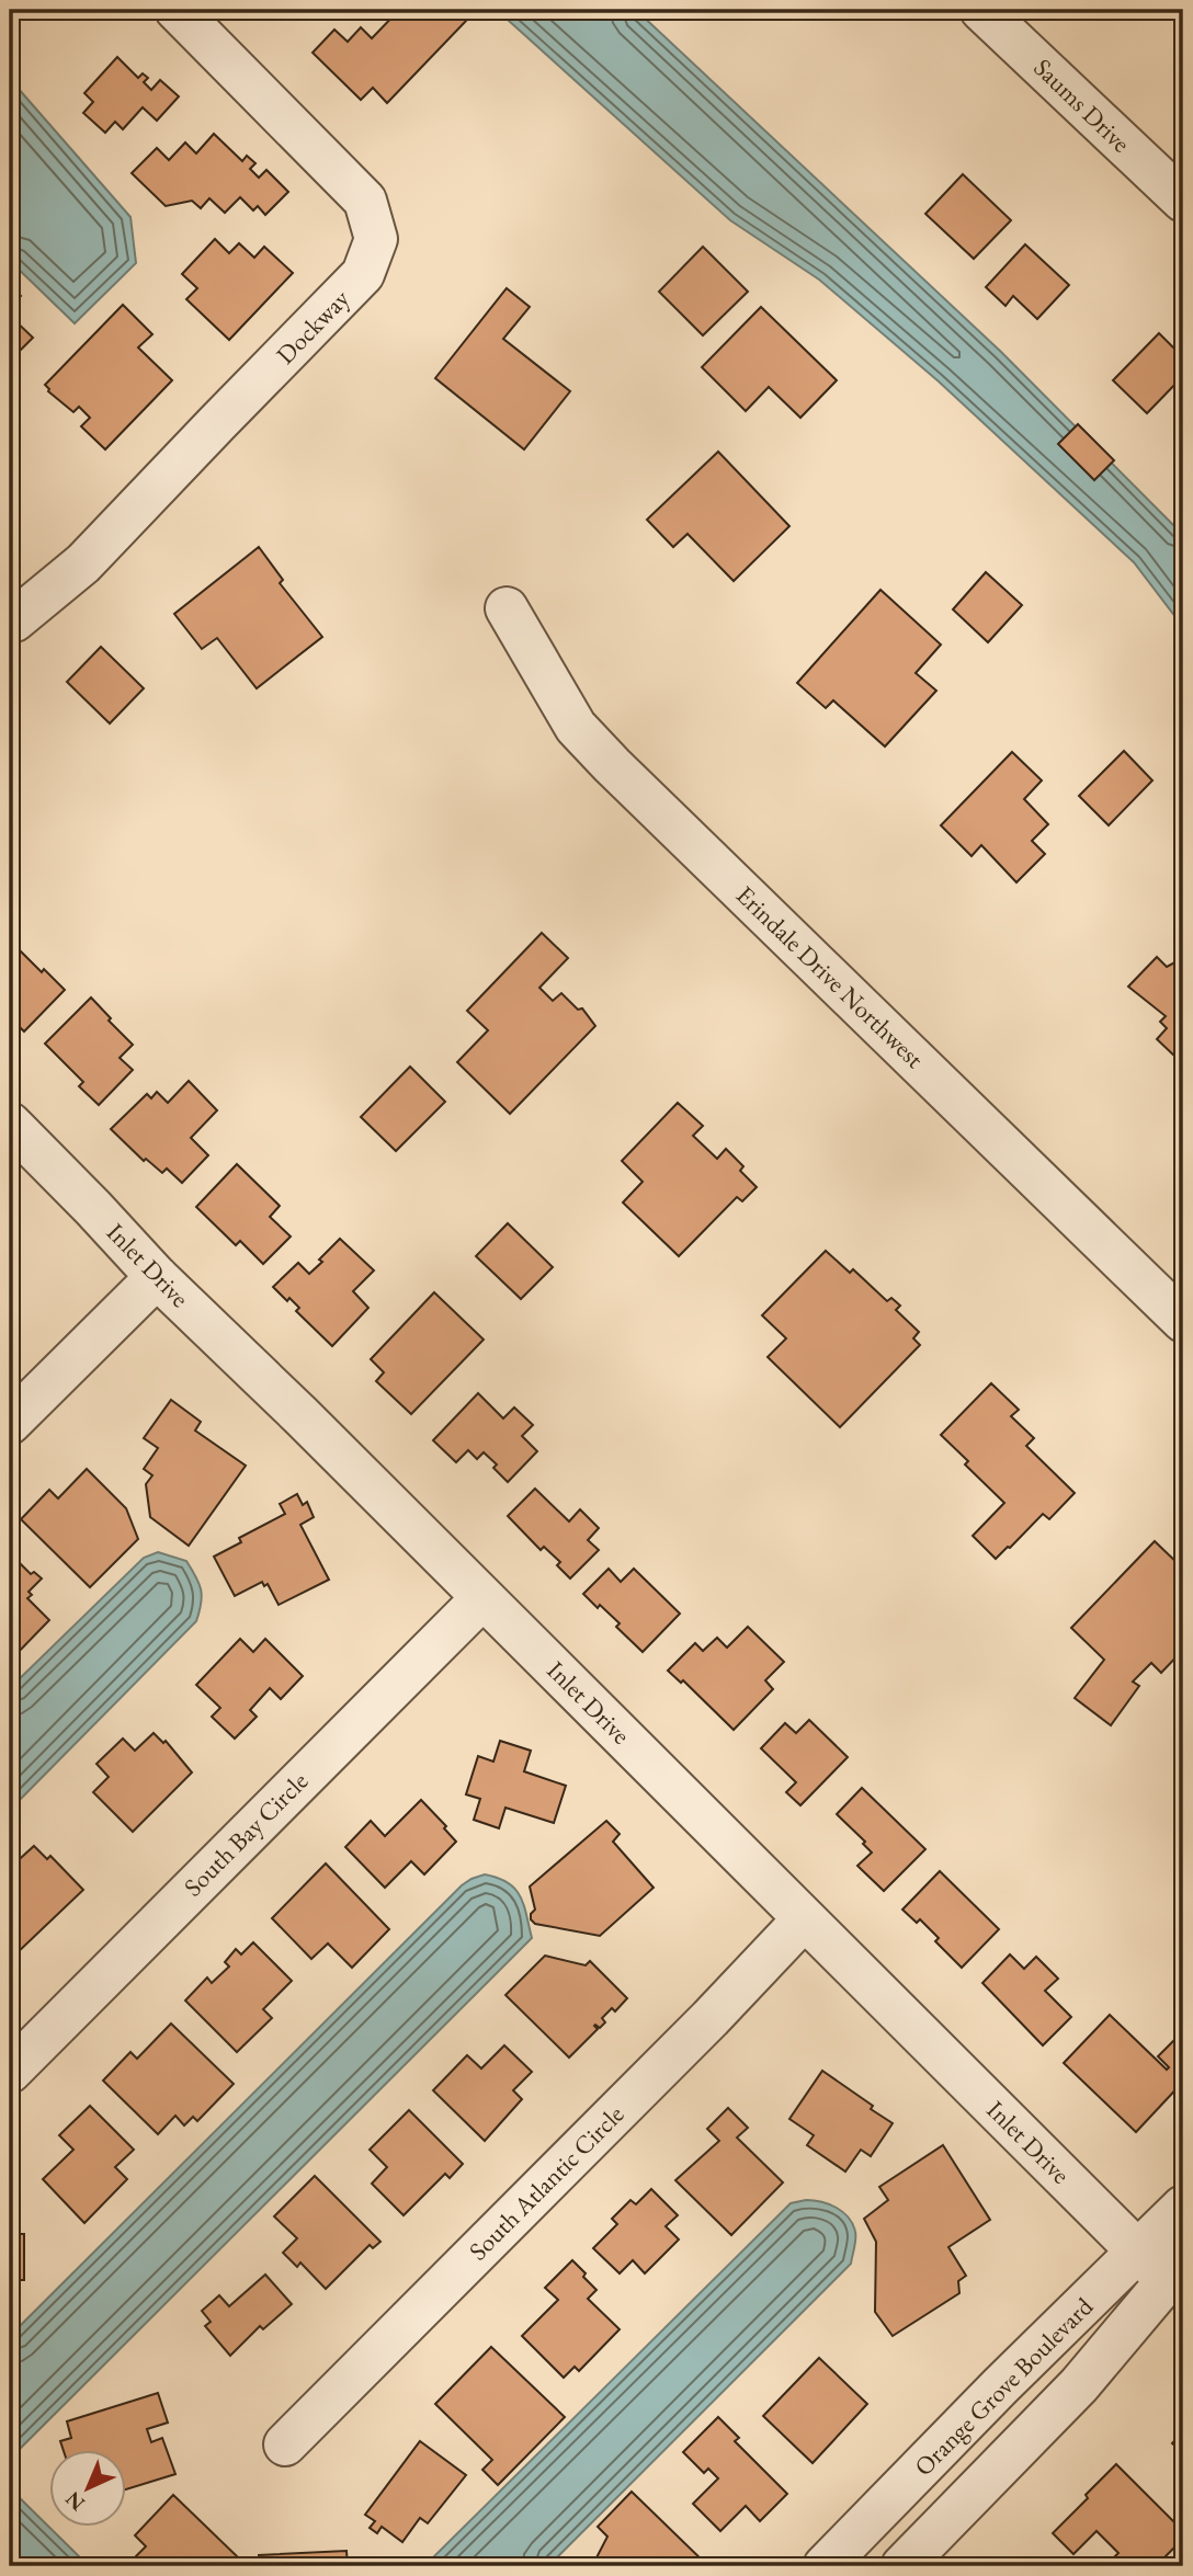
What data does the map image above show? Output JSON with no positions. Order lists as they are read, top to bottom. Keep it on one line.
{"streets":{"street":["Saums Drive","Dockway","Erindale Drive Northwest","Inlet Drive","South Bay Circle","South Atlantic Circle","Orange Grove Boulevard"]},"crossings":[["Inlet Drive","South Bay Circle"],["Inlet Drive","South Atlantic Circle"],["Inlet Drive","Orange Grove Boulevard"]],"north":"bottom left"}
